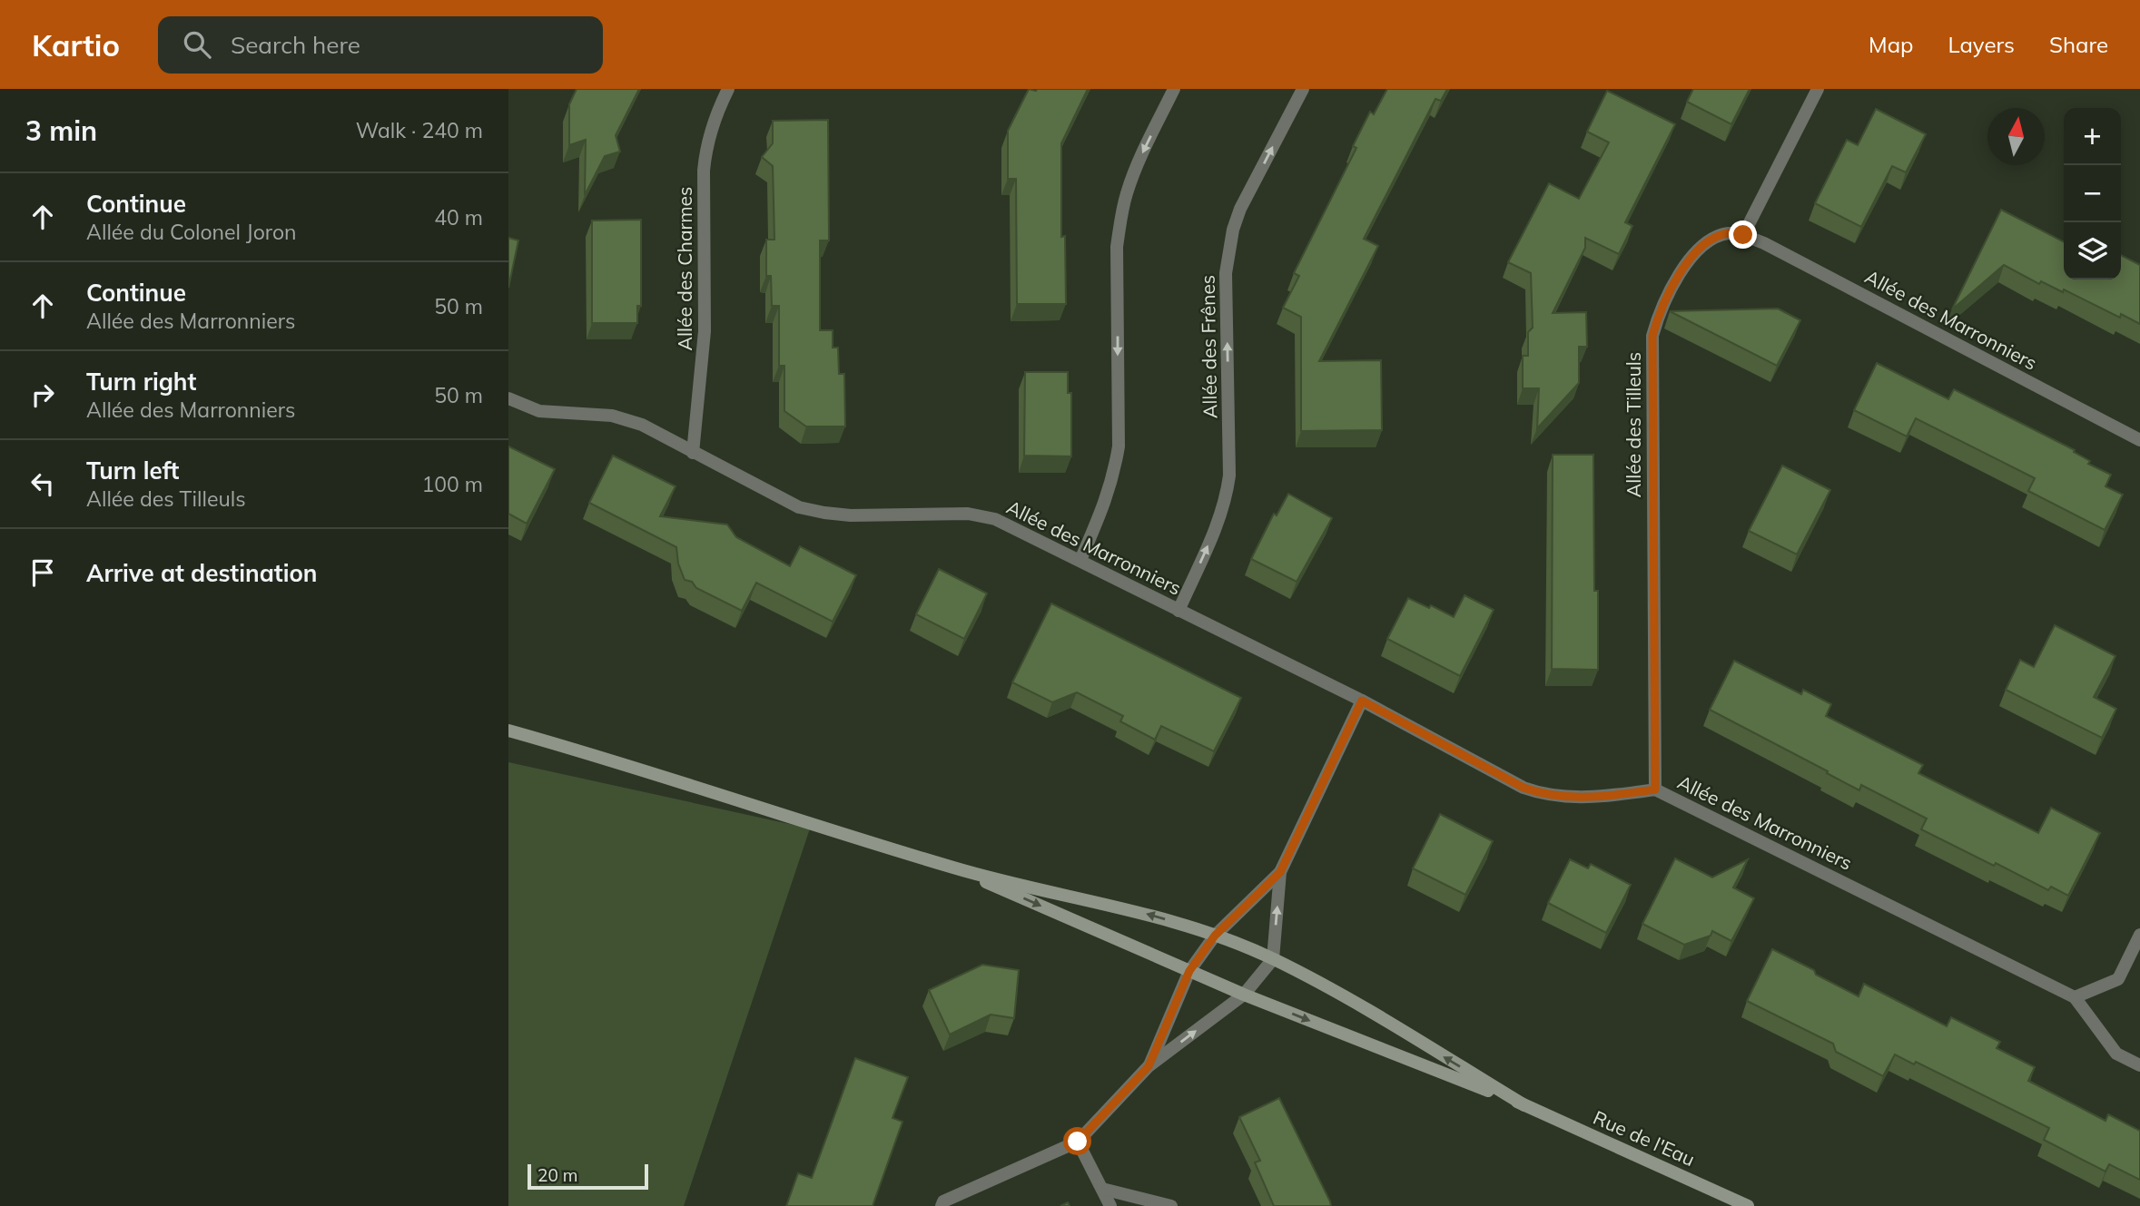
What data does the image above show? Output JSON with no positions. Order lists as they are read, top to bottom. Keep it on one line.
{"streets":{"street":["Allée des Charmes","Allée des Marronniers","Allée des Frênes","Allée des Tilleuls","Rue de l'Eau"]},"crossings":[["Allée des Charmes","Allée des Marronniers"],["Allée des Marronniers","Allée des Frênes"],["Allée des Marronniers","Allée des Tilleuls"]],"scale_bar":"20 m","north":"top","page":{"header":"Kartio","search":"Search here","nav":["Map","Layers","Share"],"heading":["3 min","Walk · 240 m"],"map_buttons":["+","−"],"list":[["Continue","Allée du Colonel Joron","40 m"],["Continue","Allée des Marronniers","50 m"],["Turn right","Allée des Marronniers","50 m"],["Turn left","Allée des Tilleuls","100 m"],"Arrive at destination"],"scale":"20 m"}}
